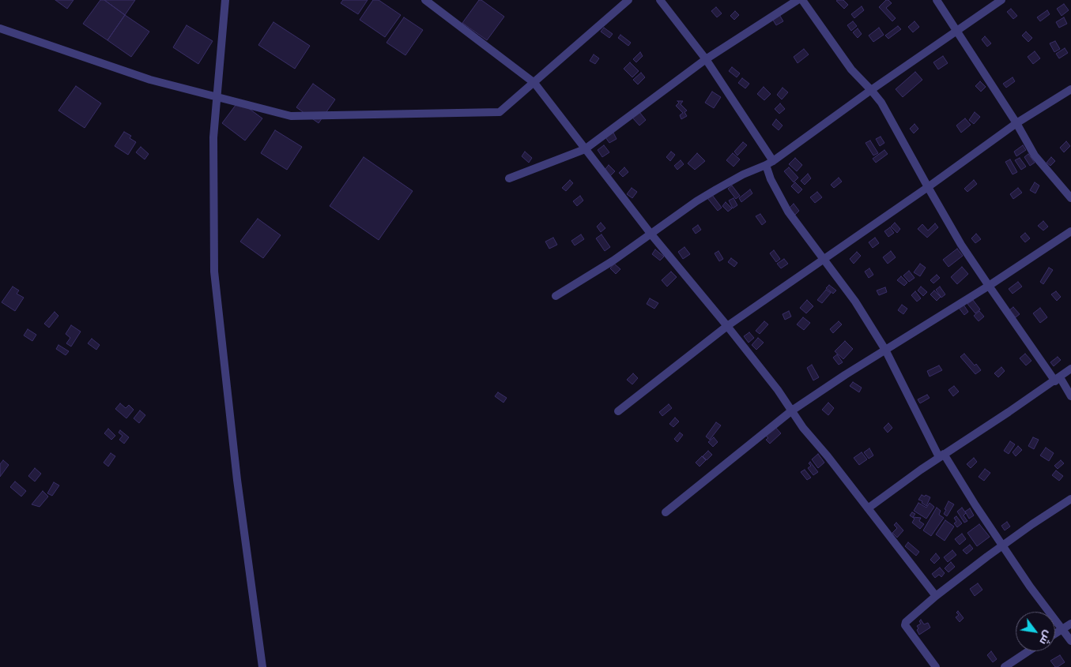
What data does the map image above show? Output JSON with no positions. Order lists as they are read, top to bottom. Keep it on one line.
{"north":"bottom right"}
